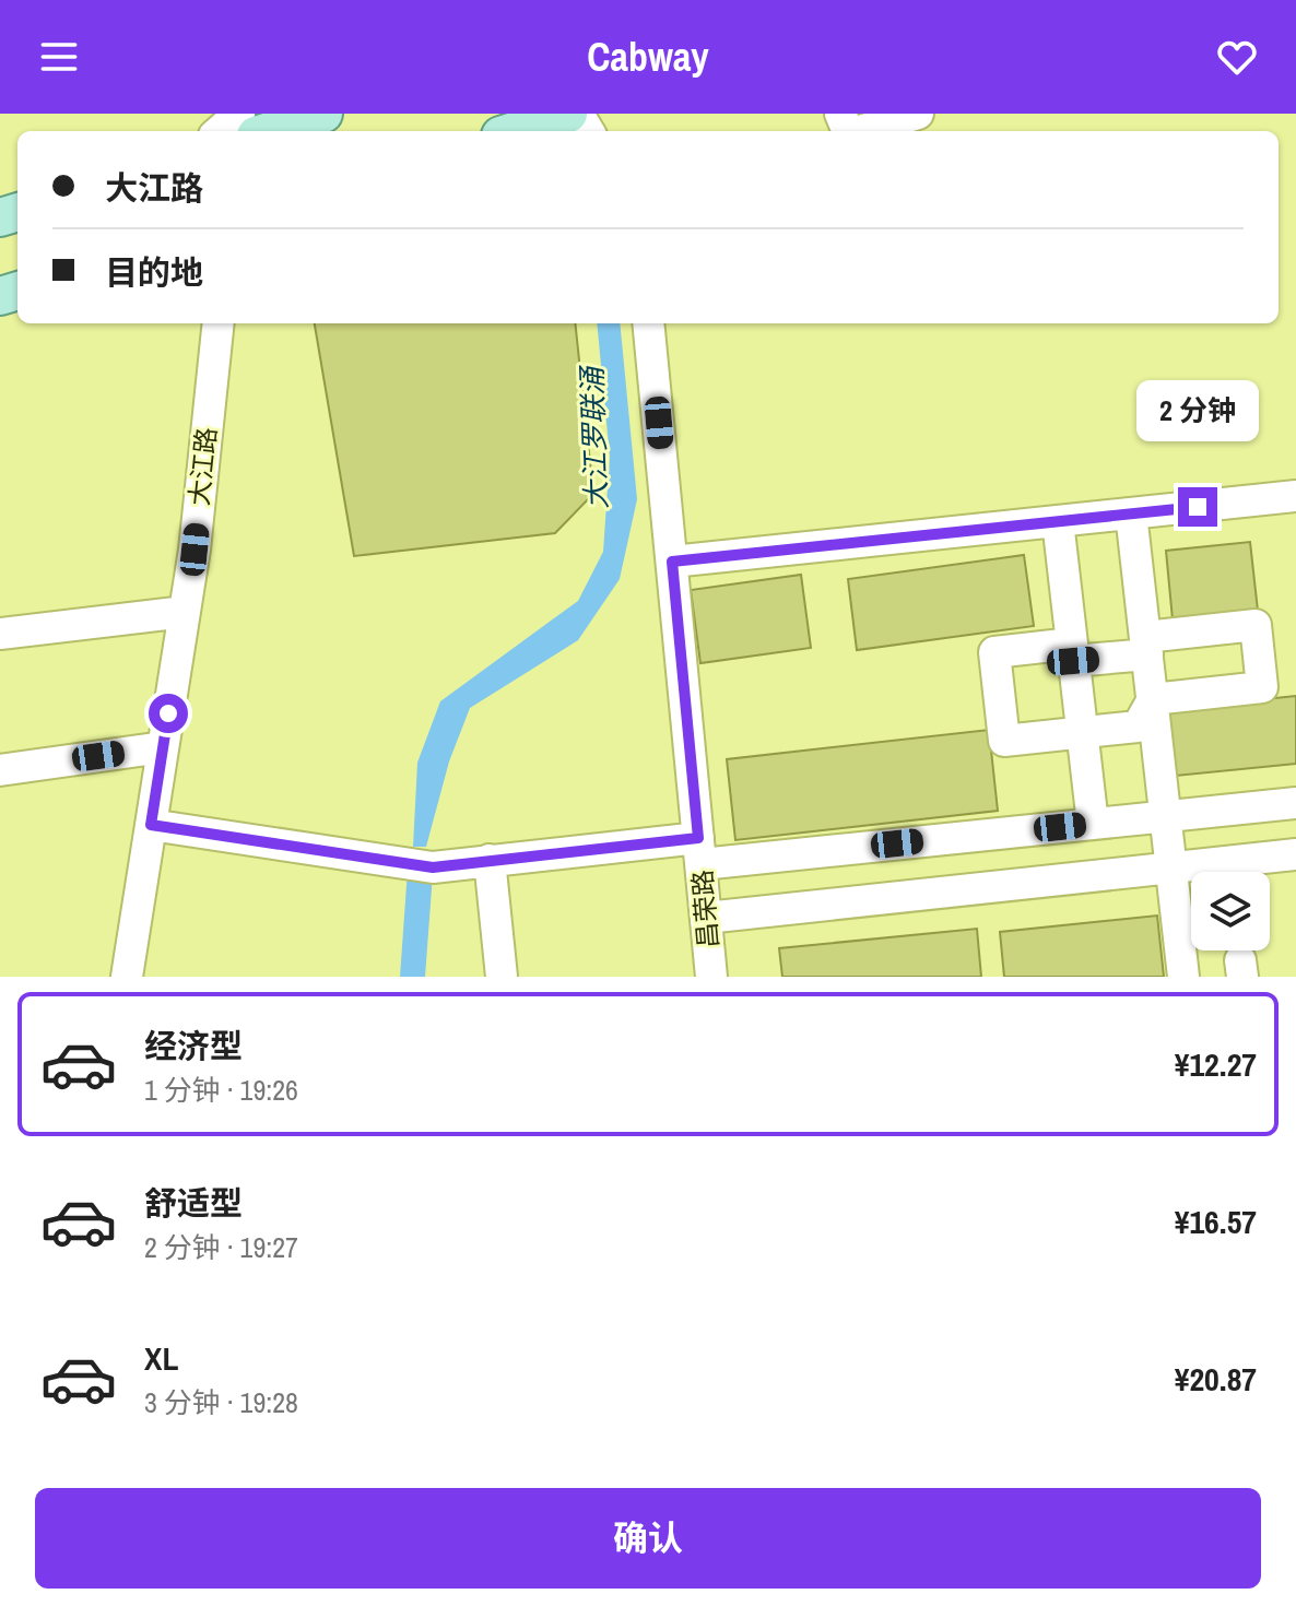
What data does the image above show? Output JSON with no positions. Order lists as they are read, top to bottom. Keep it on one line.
{"streets":{"street":["大江路","昌荣路"]},"water":["大江罗联涌"],"page":{"header":"Cabway","banner":["大江路","目的地"],"bubble":"2 分钟","list":[{"name":"经济型","note":"1 分钟 · 19:26","value":"¥12.27"},{"name":"舒适型","note":"2 分钟 · 19:27","value":"¥16.57"},{"name":"XL","note":"3 分钟 · 19:28","value":"¥20.87"}],"buttons":"确认"}}
